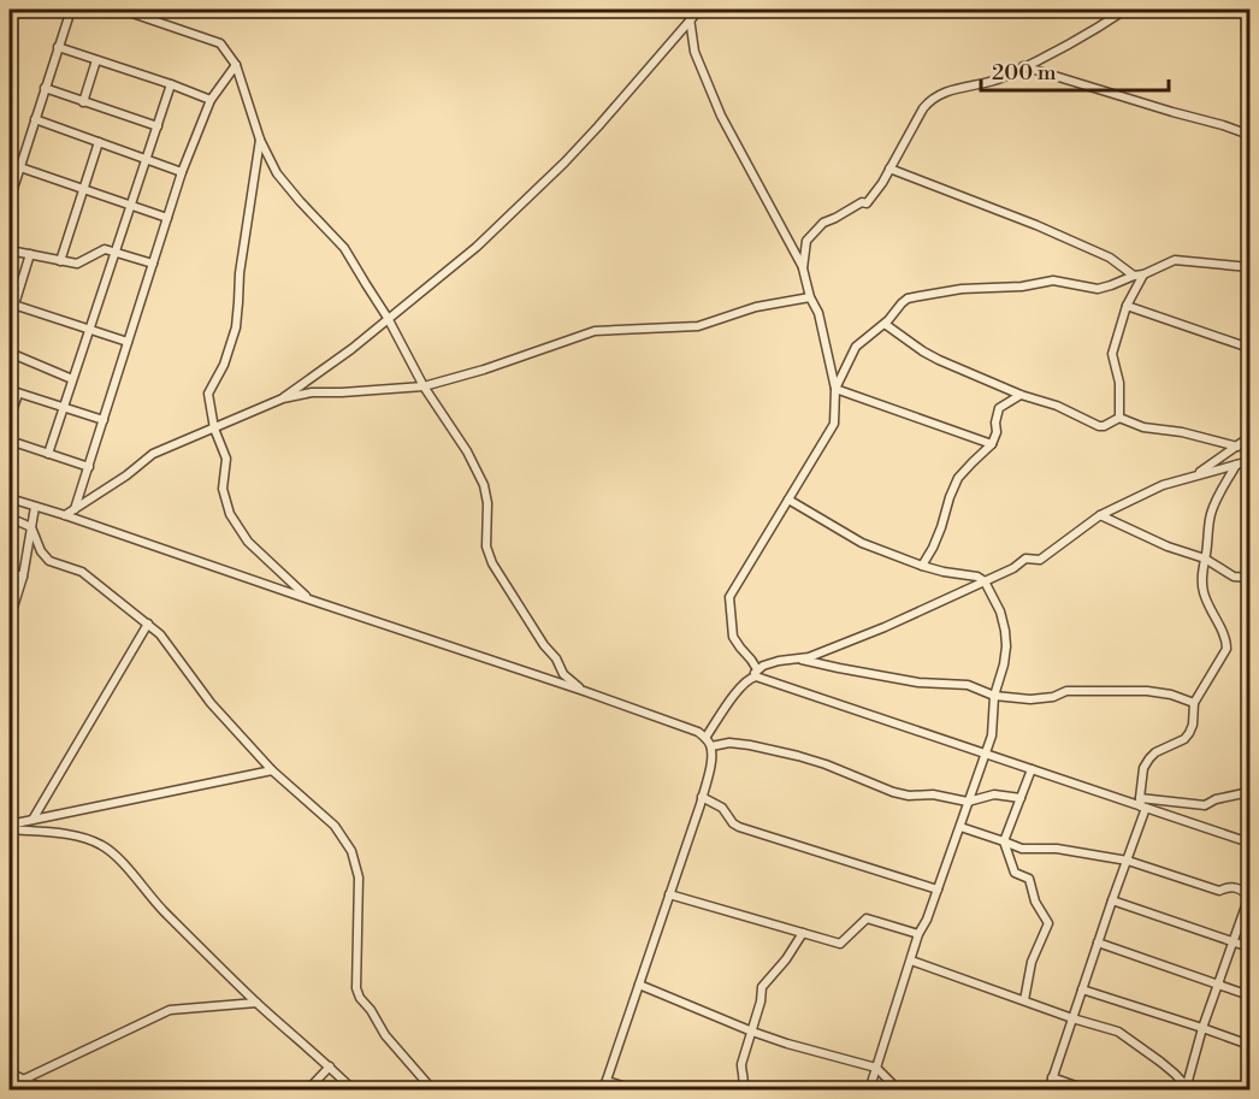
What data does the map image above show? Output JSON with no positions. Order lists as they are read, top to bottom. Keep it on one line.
{"scale_bar":"200 m"}
